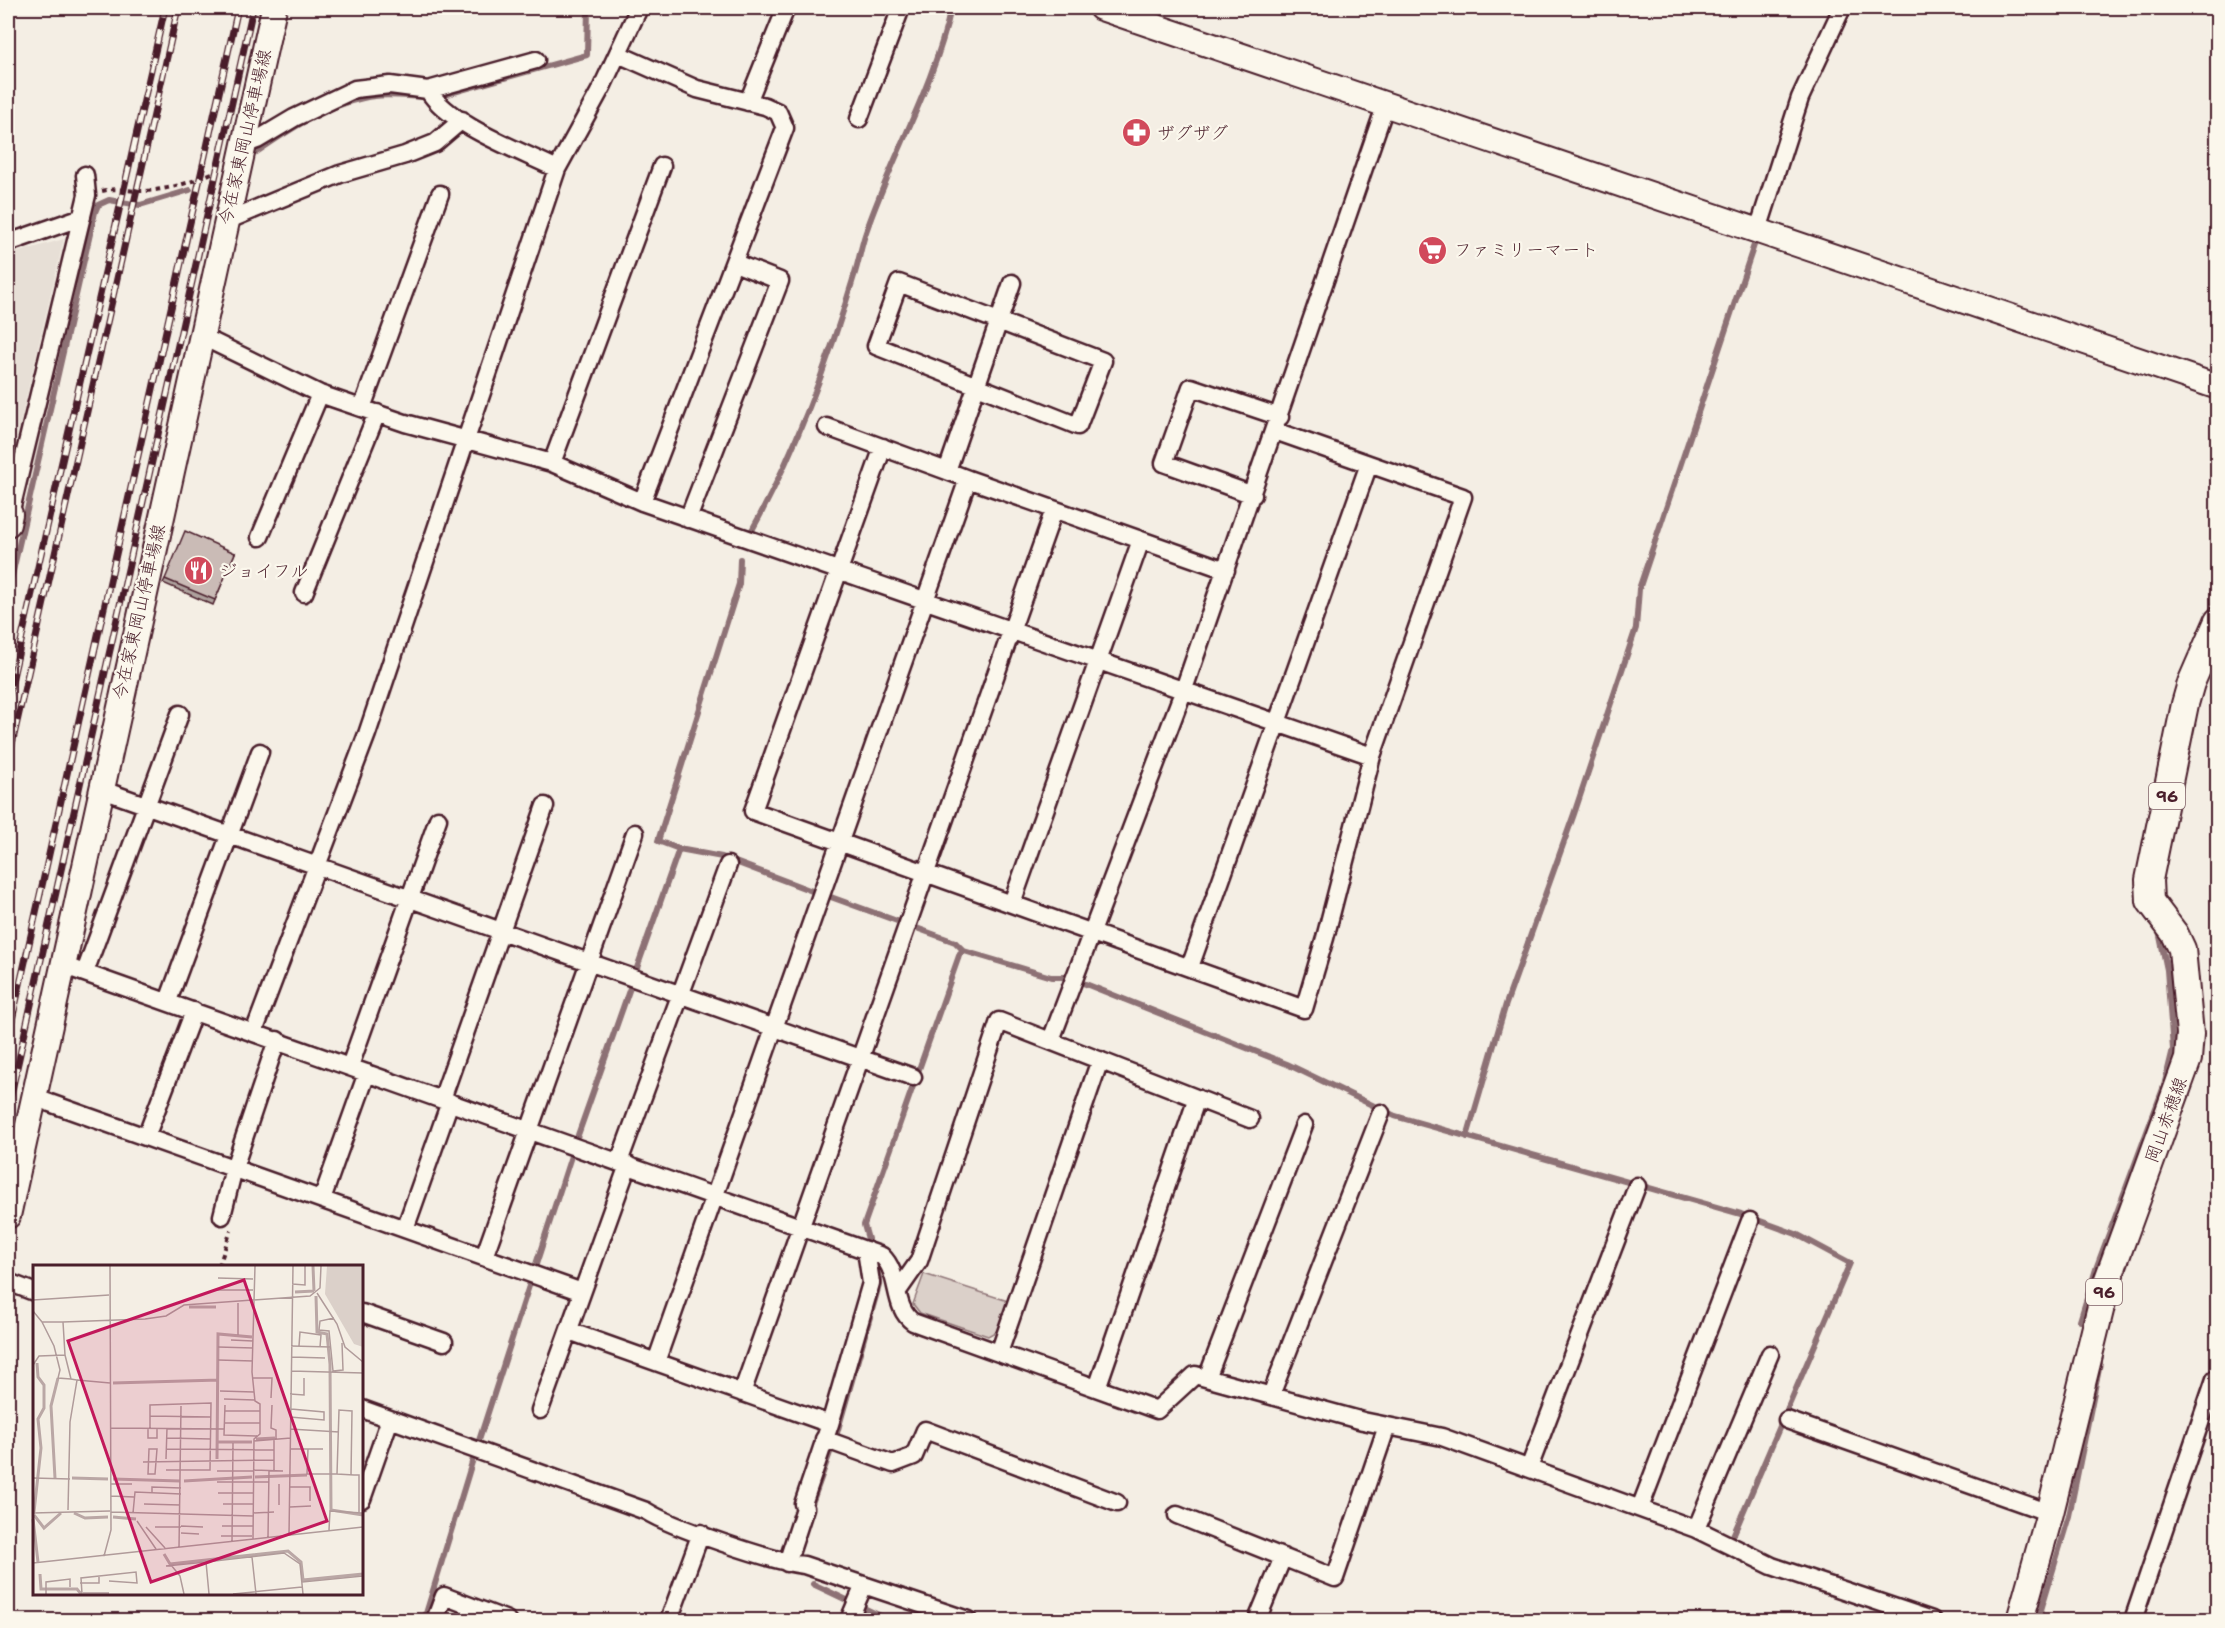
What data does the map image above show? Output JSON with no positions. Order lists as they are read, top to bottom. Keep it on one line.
{"streets":{"main road":["今在家東岡山停車場線","96","岡山赤穂線"]},"places":{"pharmacy":["ザグザグ"],"supermarket":["ファミリーマート"],"restaurant":["ジョイフル"]}}
